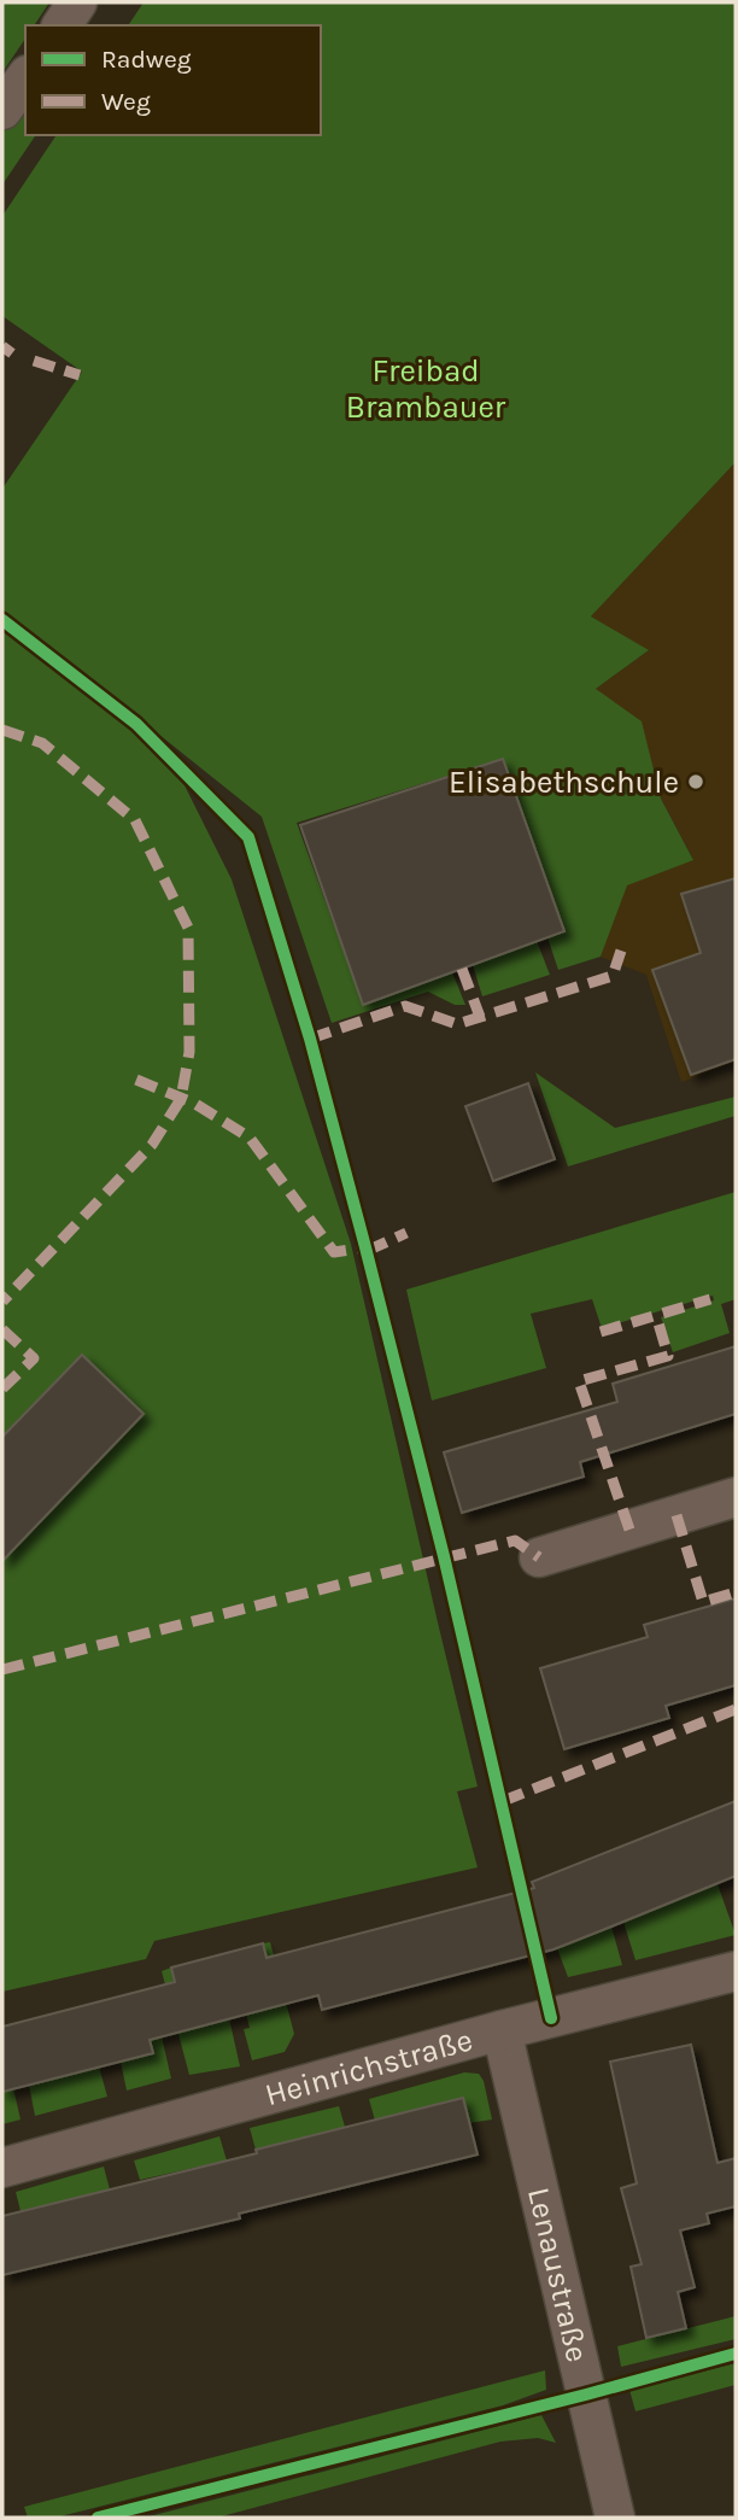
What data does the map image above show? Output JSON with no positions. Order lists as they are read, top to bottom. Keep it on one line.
{"streets":{"street":["Heinrichstraße","Lenaustraße"]},"crossings":[["Heinrichstraße","Lenaustraße"]],"parks":["Freibad Brambauer"],"places":["Elisabethschule"],"legend":["Radweg","Weg"]}
